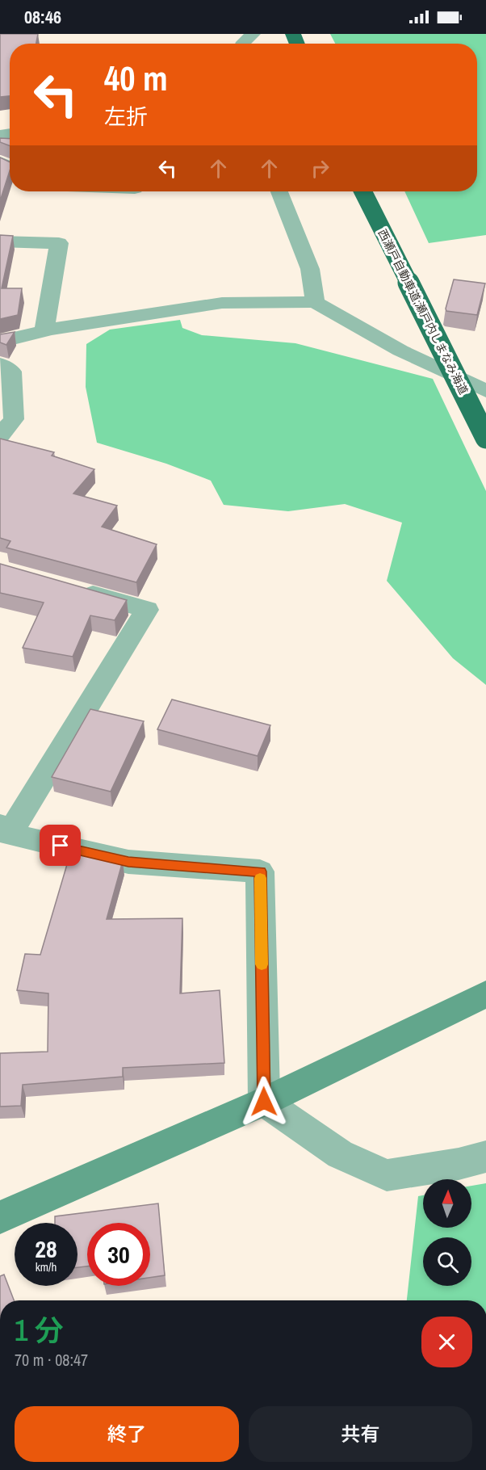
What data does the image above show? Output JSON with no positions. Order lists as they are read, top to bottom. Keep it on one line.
{"streets":{"highway":["西瀬戸自動車道;瀬戸内しまなみ海道"]},"north":"top","page":{"status":"08:46","turn":["40 m","左折"],"speed":"28 km/h","limit":"30","heading":["1 分","70 m · 08:47"],"buttons":["終了","共有"]}}
